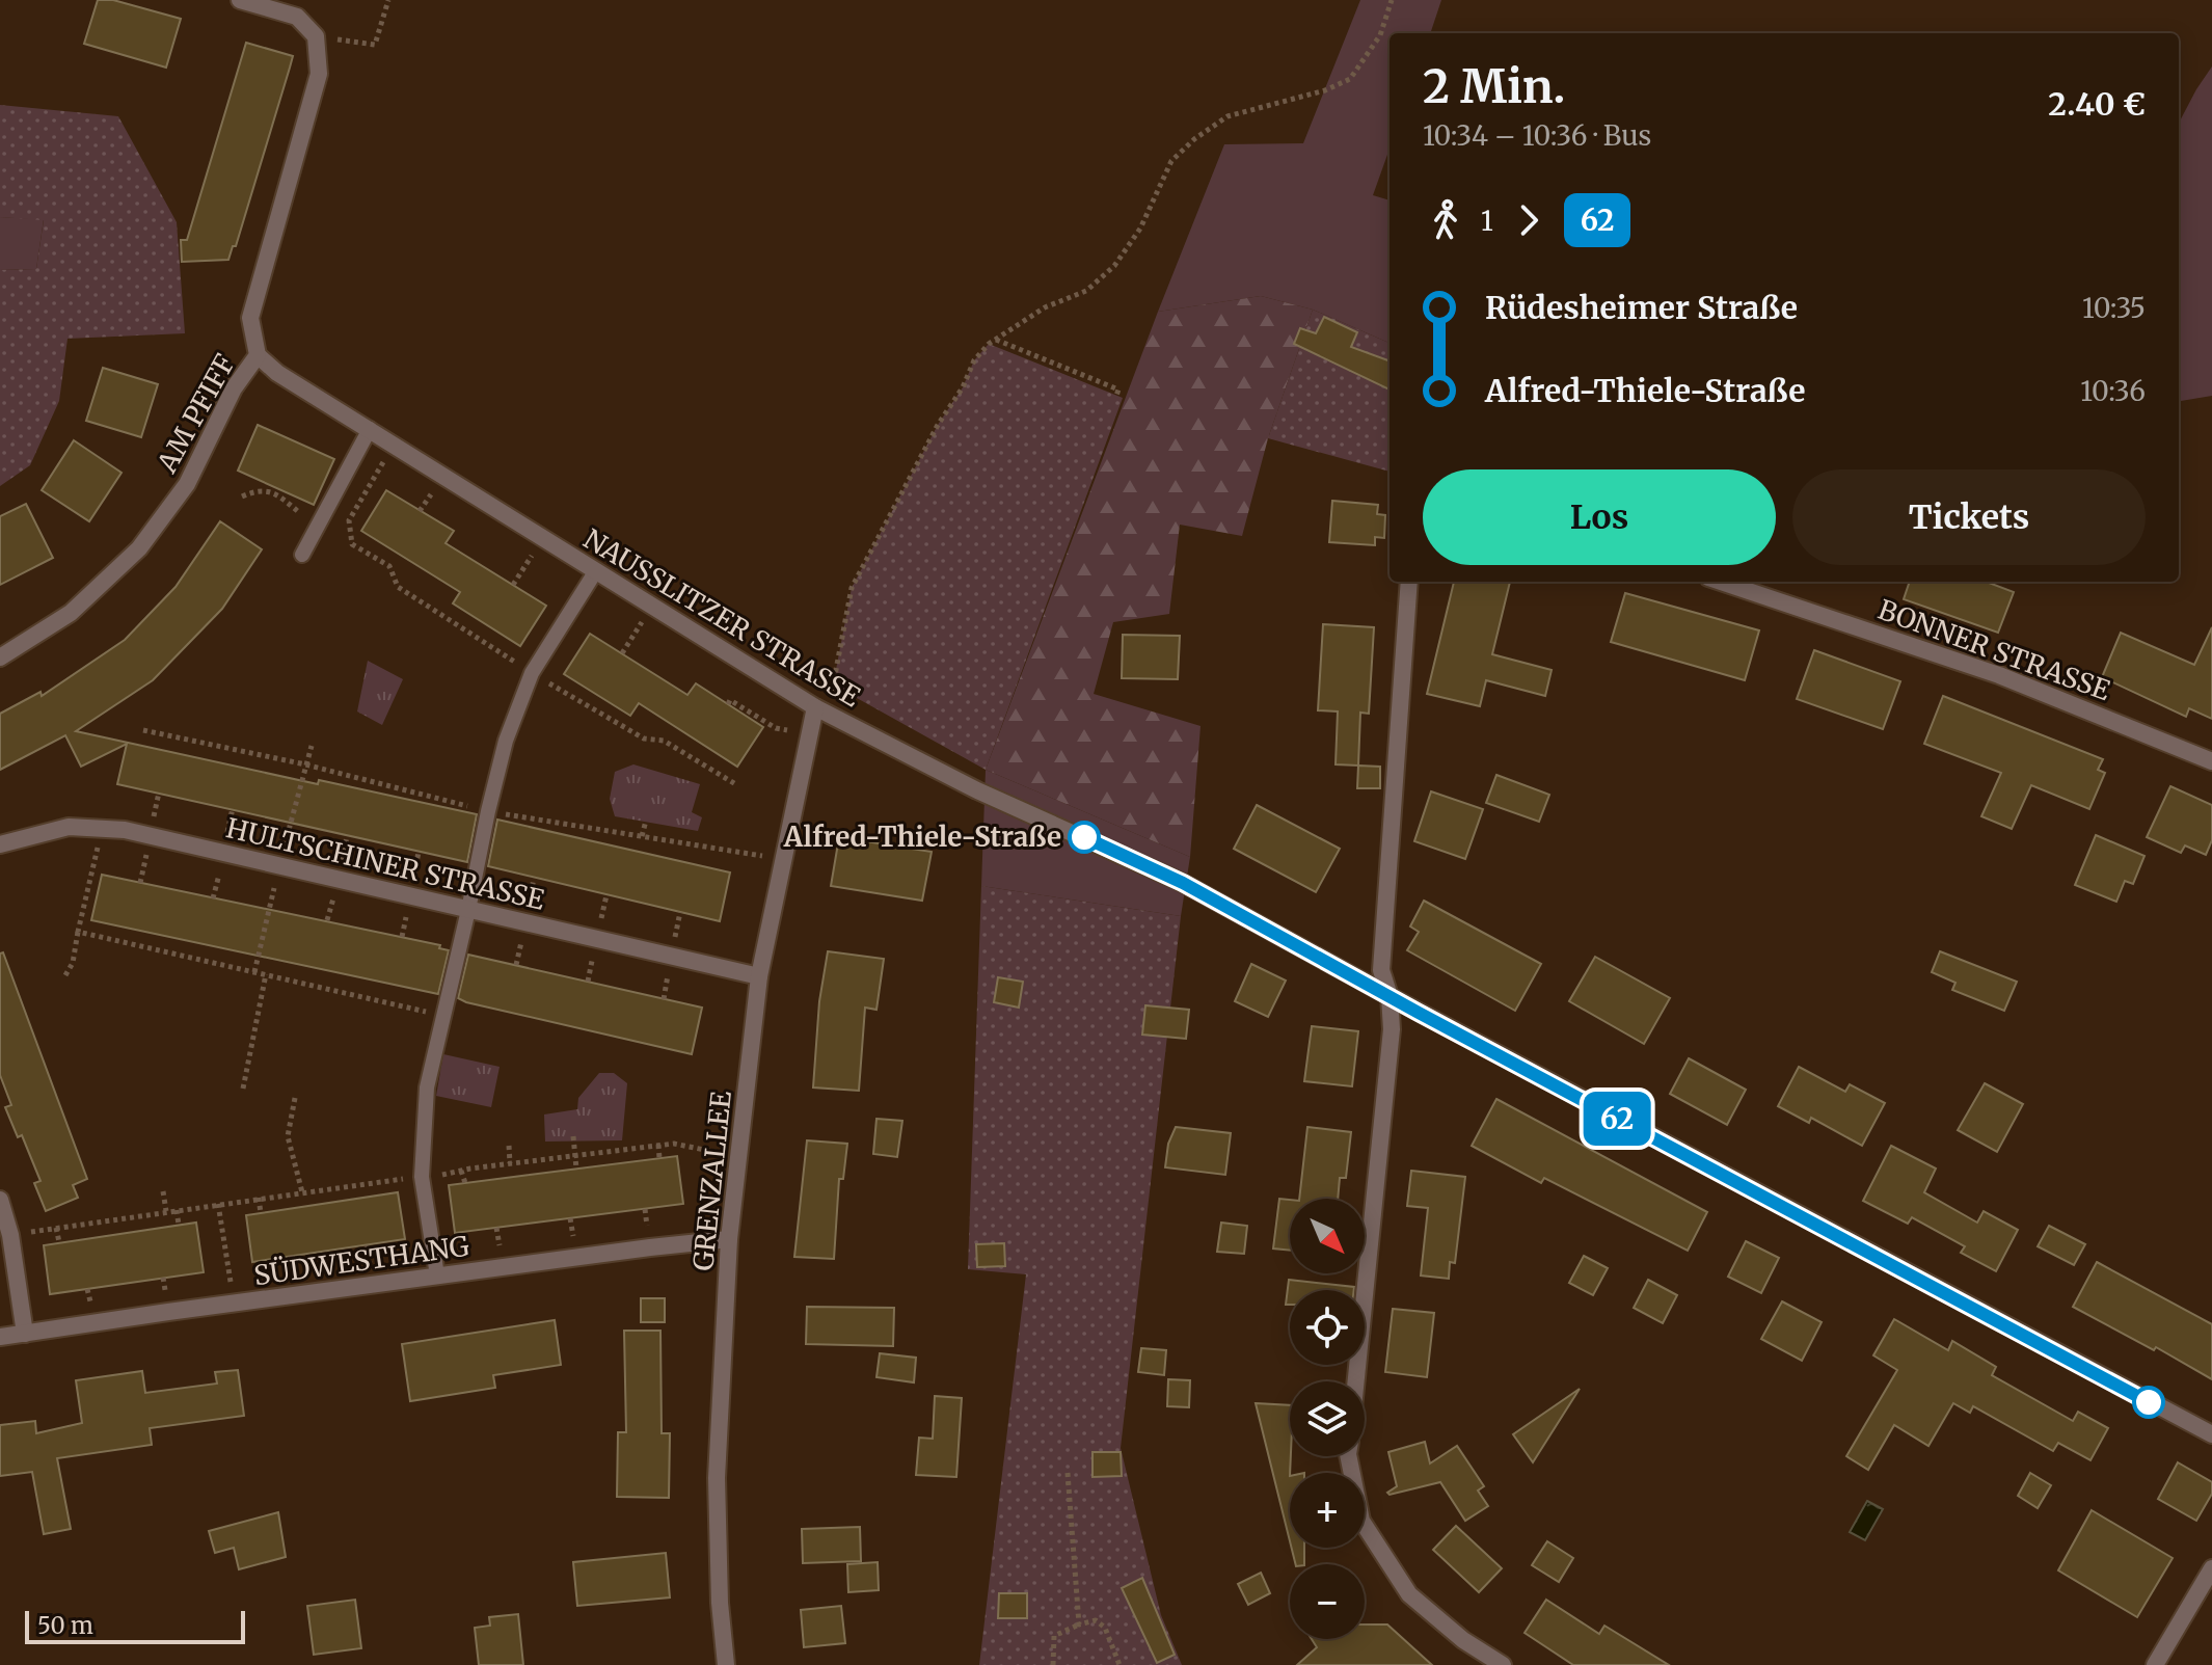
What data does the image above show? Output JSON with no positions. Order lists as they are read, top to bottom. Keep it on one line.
{"streets":{"street":["AM PFIFF","NAUSSLITZER STRASSE","BONNER STRASSE","HULTSCHINER STRASSE","GRENZALLEE","SÜDWESTHANG"]},"crossings":[["AM PFIFF","NAUSSLITZER STRASSE"],["NAUSSLITZER STRASSE","GRENZALLEE"],["HULTSCHINER STRASSE","GRENZALLEE"],["GRENZALLEE","SÜDWESTHANG"]],"places":["Alfred-Thiele-Straße"],"lines":["bus line 62"],"scale_bar":"50 m","north":"bottom right","page":{"on_map":"62","heading":["2 Min.","10:34 – 10:36 · Bus","2.40 €"],"legs":["1","62"],"list":[{"name":"Rüdesheimer Straße","value":"10:35"},{"name":"Alfred-Thiele-Straße","value":"10:36"}],"buttons":["Los","Tickets"],"map_buttons":["+","−"],"scale":"50 m"}}
